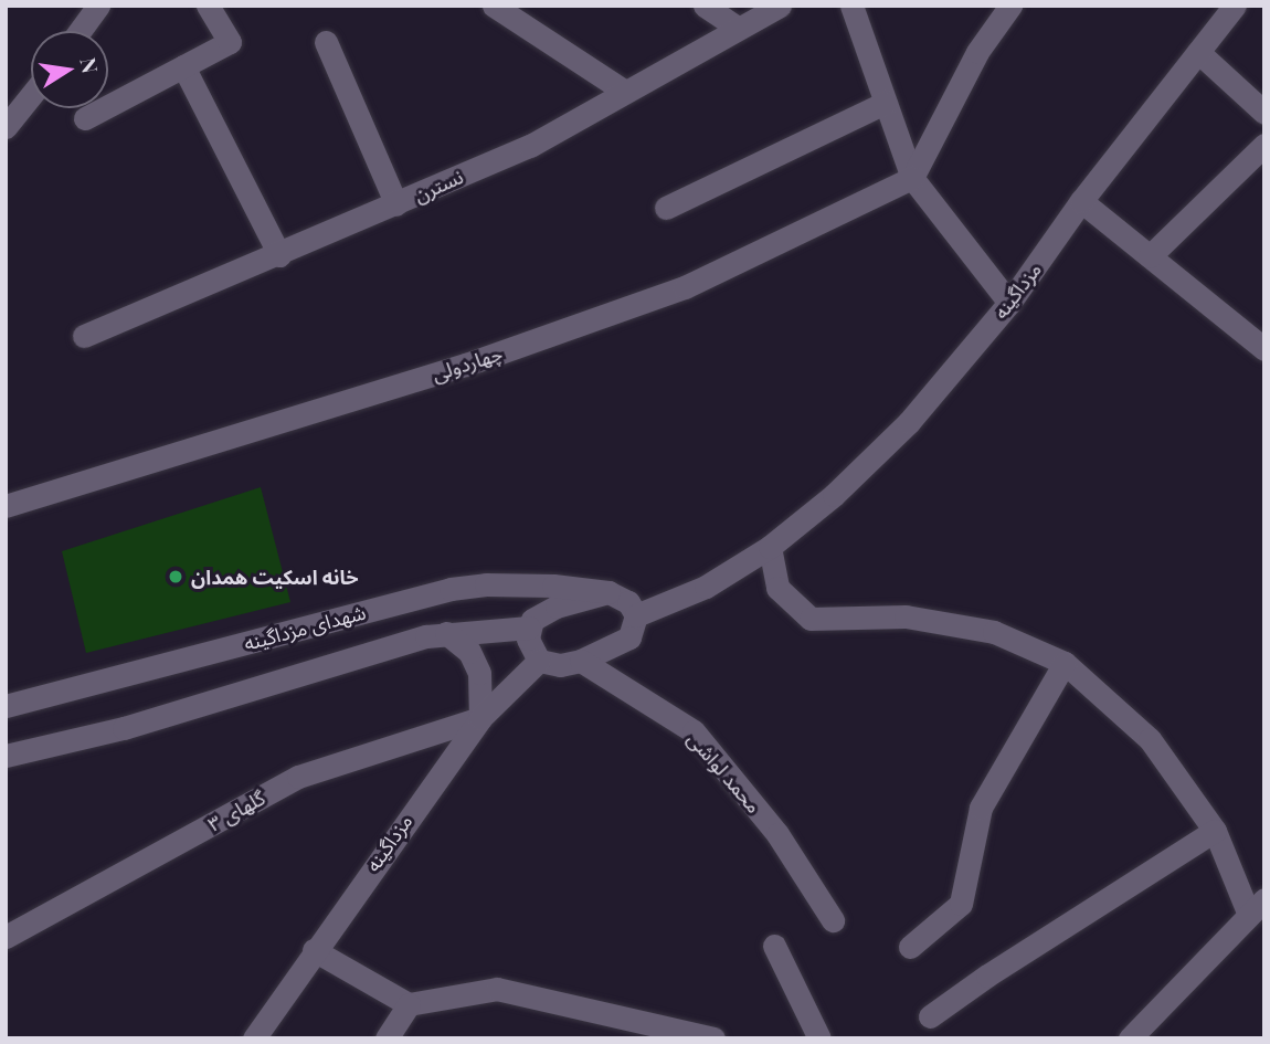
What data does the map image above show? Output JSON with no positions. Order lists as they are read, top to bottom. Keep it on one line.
{"streets":{"street":["نسترن","مزداگینه","چهاردولی","شهدای مزداگینه","محمد لواشی","گلهای ۳"]},"crossings":[["مزداگینه","گلهای ۳"]],"places":["خانه اسكيت همدان"],"north":"right"}
